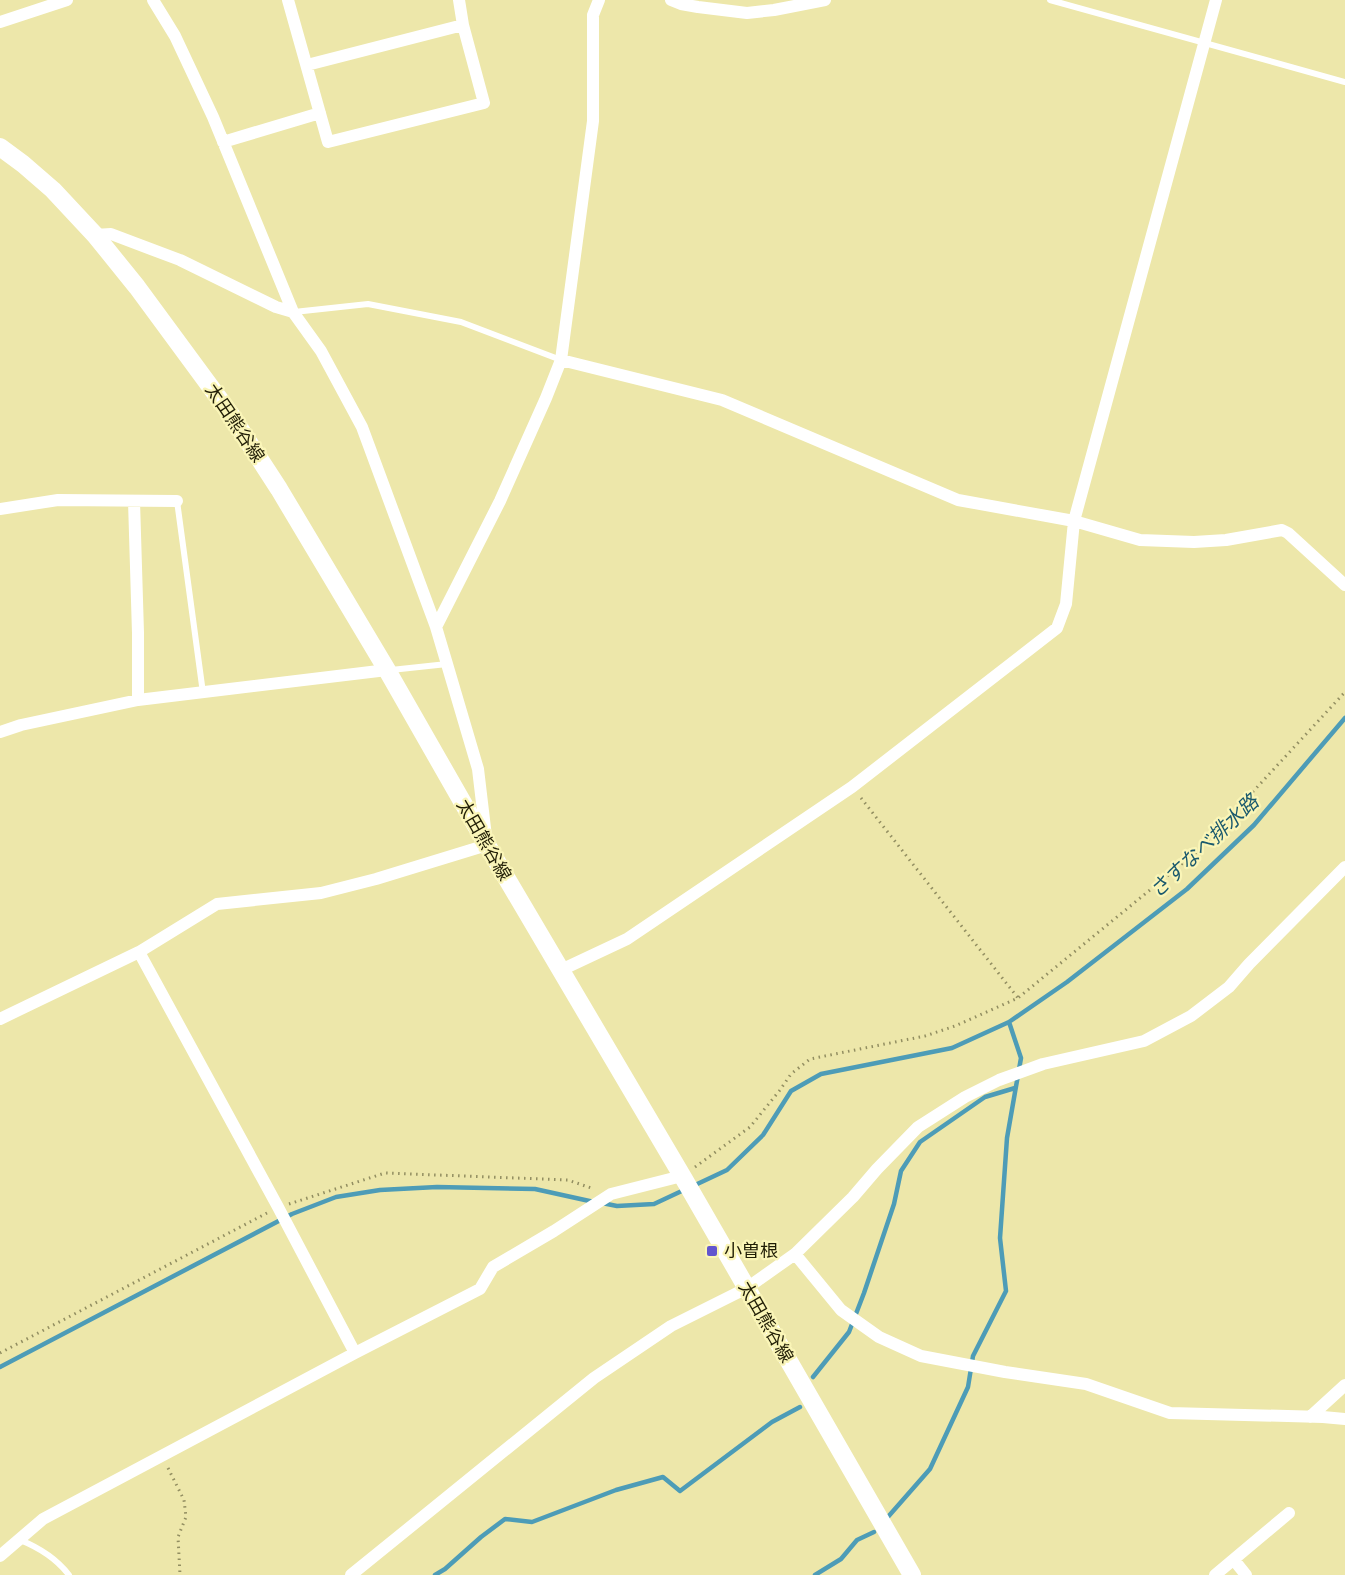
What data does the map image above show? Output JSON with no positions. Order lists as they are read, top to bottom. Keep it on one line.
{"streets":{"main road":["太田熊谷線"]},"water":["さすなべ排水路"],"places":{"transit":["小曽根"]}}
